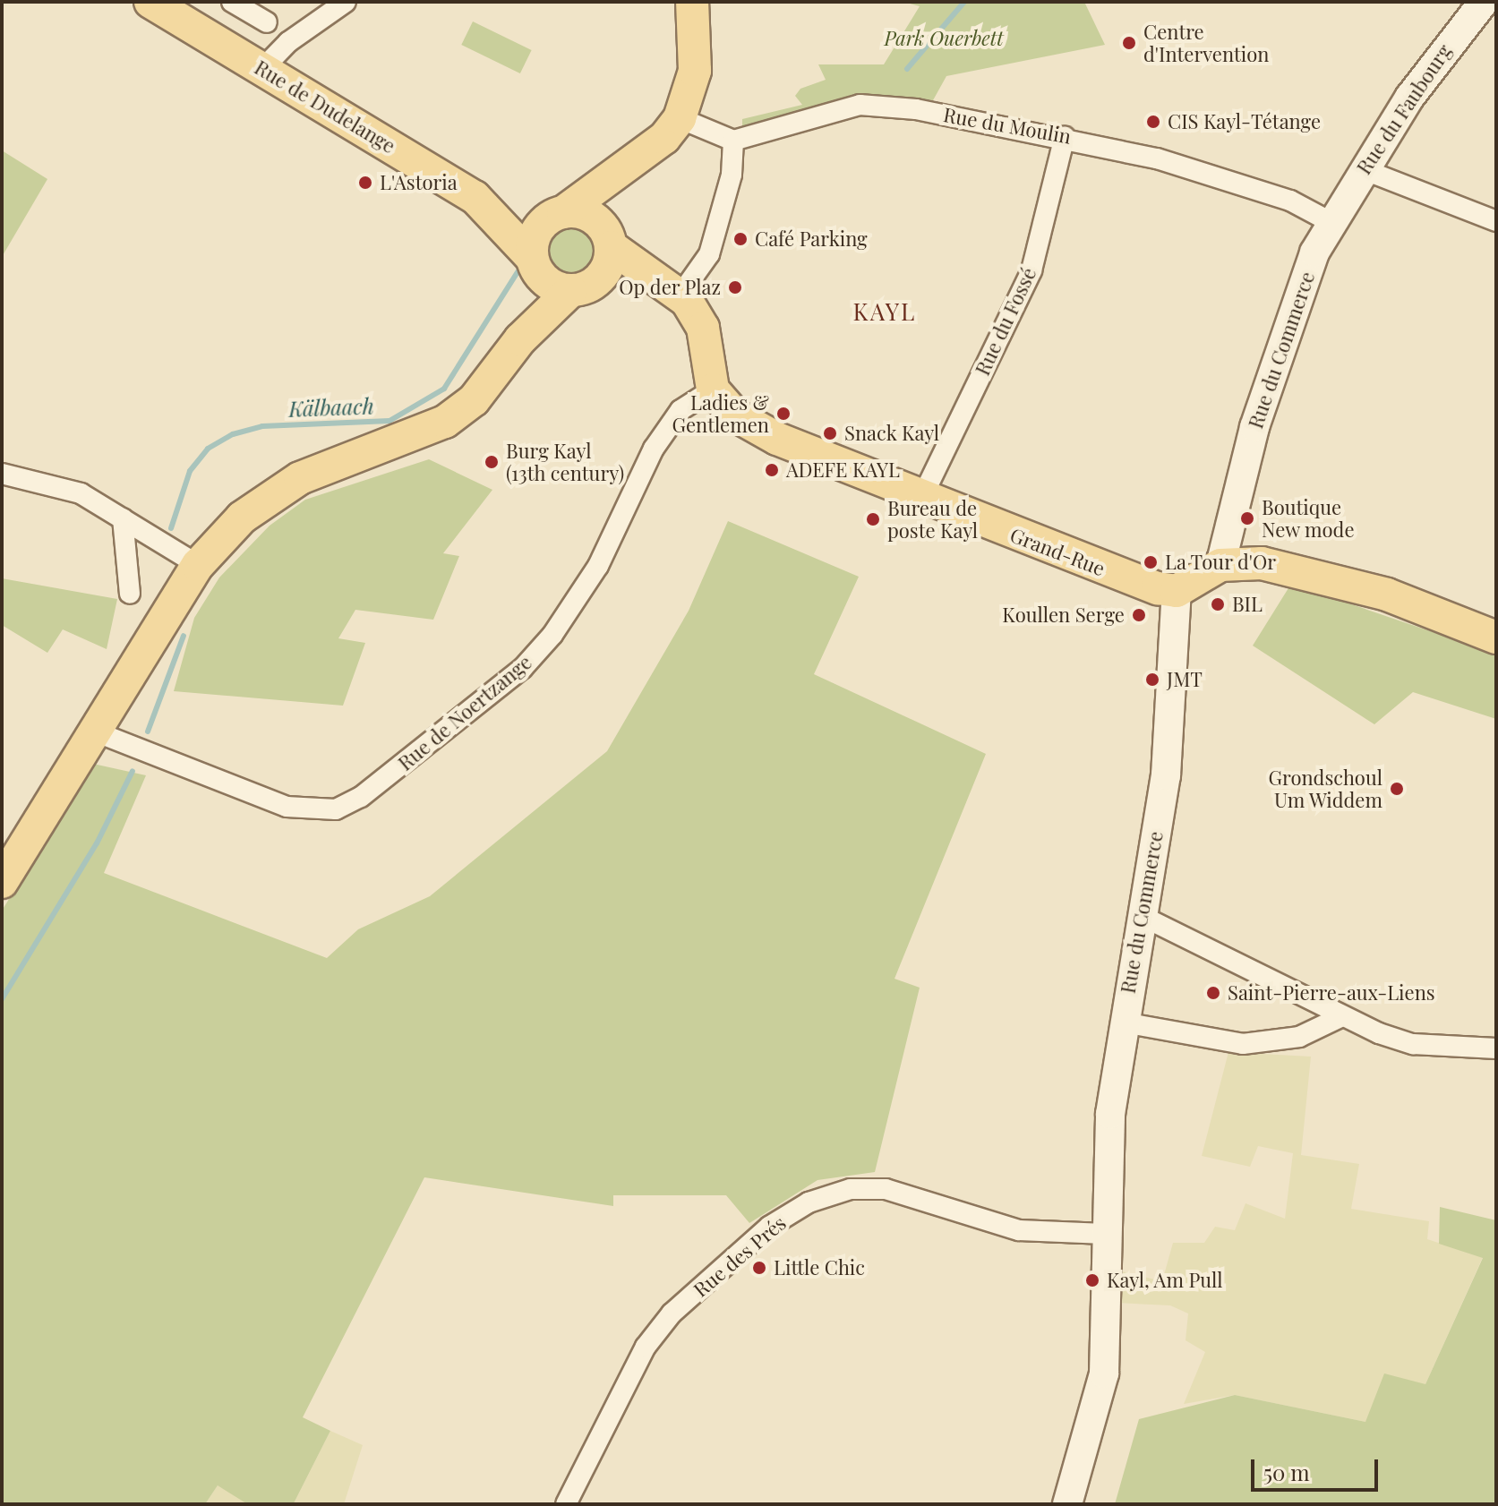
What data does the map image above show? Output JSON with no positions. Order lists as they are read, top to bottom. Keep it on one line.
{"streets":{"main road":["Rue de Dudelange","Grand-Rue"],"street":["Rue du Faubourg","Rue du Moulin","Rue du Fossé","Rue du Commerce","Rue de Noertzange","Rue des Prés"]},"crossings":[["Rue du Faubourg","Rue du Moulin"],["Rue du Faubourg","Rue du Commerce"],["Rue du Moulin","Rue du Fossé"],["Rue du Moulin","Rue du Commerce"],["Rue du Fossé","Grand-Rue"],["Rue du Commerce","Grand-Rue"],["Rue du Commerce","Rue des Prés"],["Grand-Rue","Rue de Noertzange"]],"districts":["KAYL"],"water":["Kälbaach"],"parks":["Park Ouerbett"],"places":["Centre d'Intervention","CIS Kayl-Tétange","L'Astoria","Café Parking","Op der Plaz","Ladies & Gentlemen","Snack Kayl","Burg Kayl (13th century)","ADEFE KAYL","Boutique New mode","Bureau de poste Kayl","La Tour d'Or","BIL","Koullen Serge","JMT","Grondschoul Um Widdem","Saint-Pierre-aux-Liens","Little Chic","Kayl, Am Pull"],"scale_bar":"50 m"}
